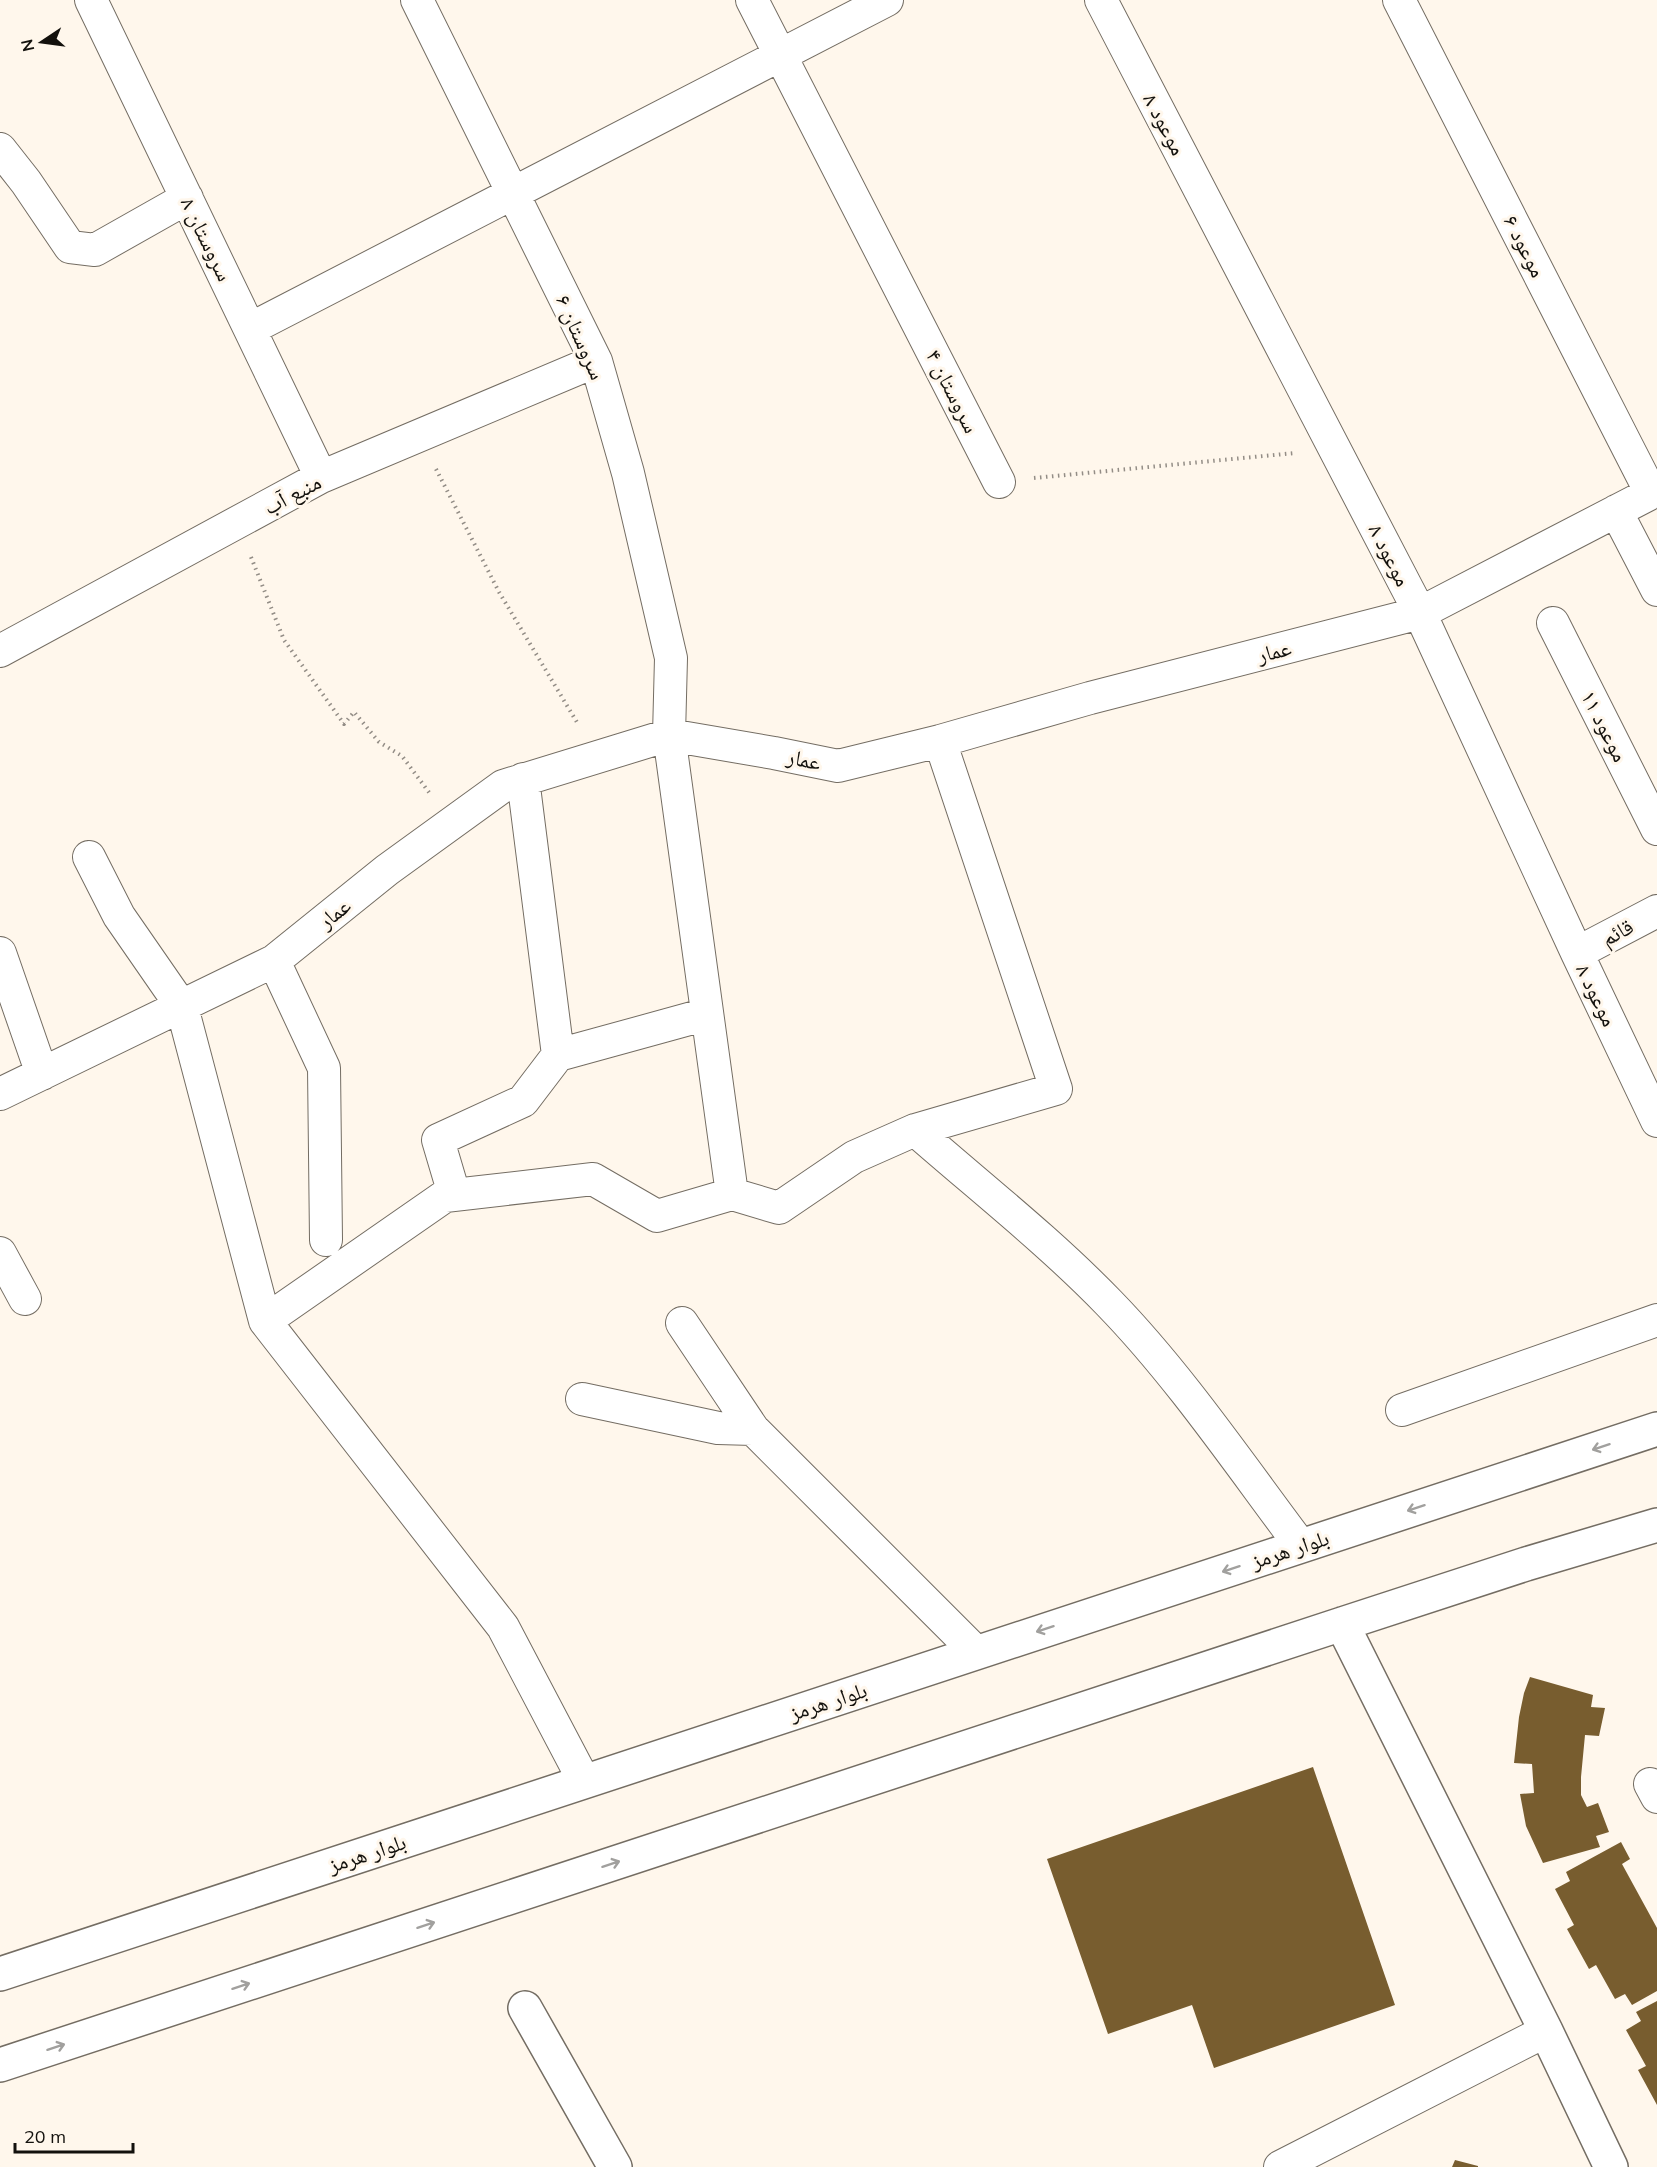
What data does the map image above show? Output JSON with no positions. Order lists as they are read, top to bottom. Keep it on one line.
{"streets":{"main road":["بلوار هرمز"],"street":["موعود ۸","سروستان ۸","موعود ۶","سروستان ۶","سروستان ۴","منبع آب","عمار","موعود ۱۱","قائم"]},"crossings":[["موعود ۸","عمار"],["موعود ۸","قائم"],["سروستان ۸","منبع آب"],["موعود ۶","عمار"],["سروستان ۶","منبع آب"],["سروستان ۶","عمار"]],"scale_bar":"20 m","north":"left"}
